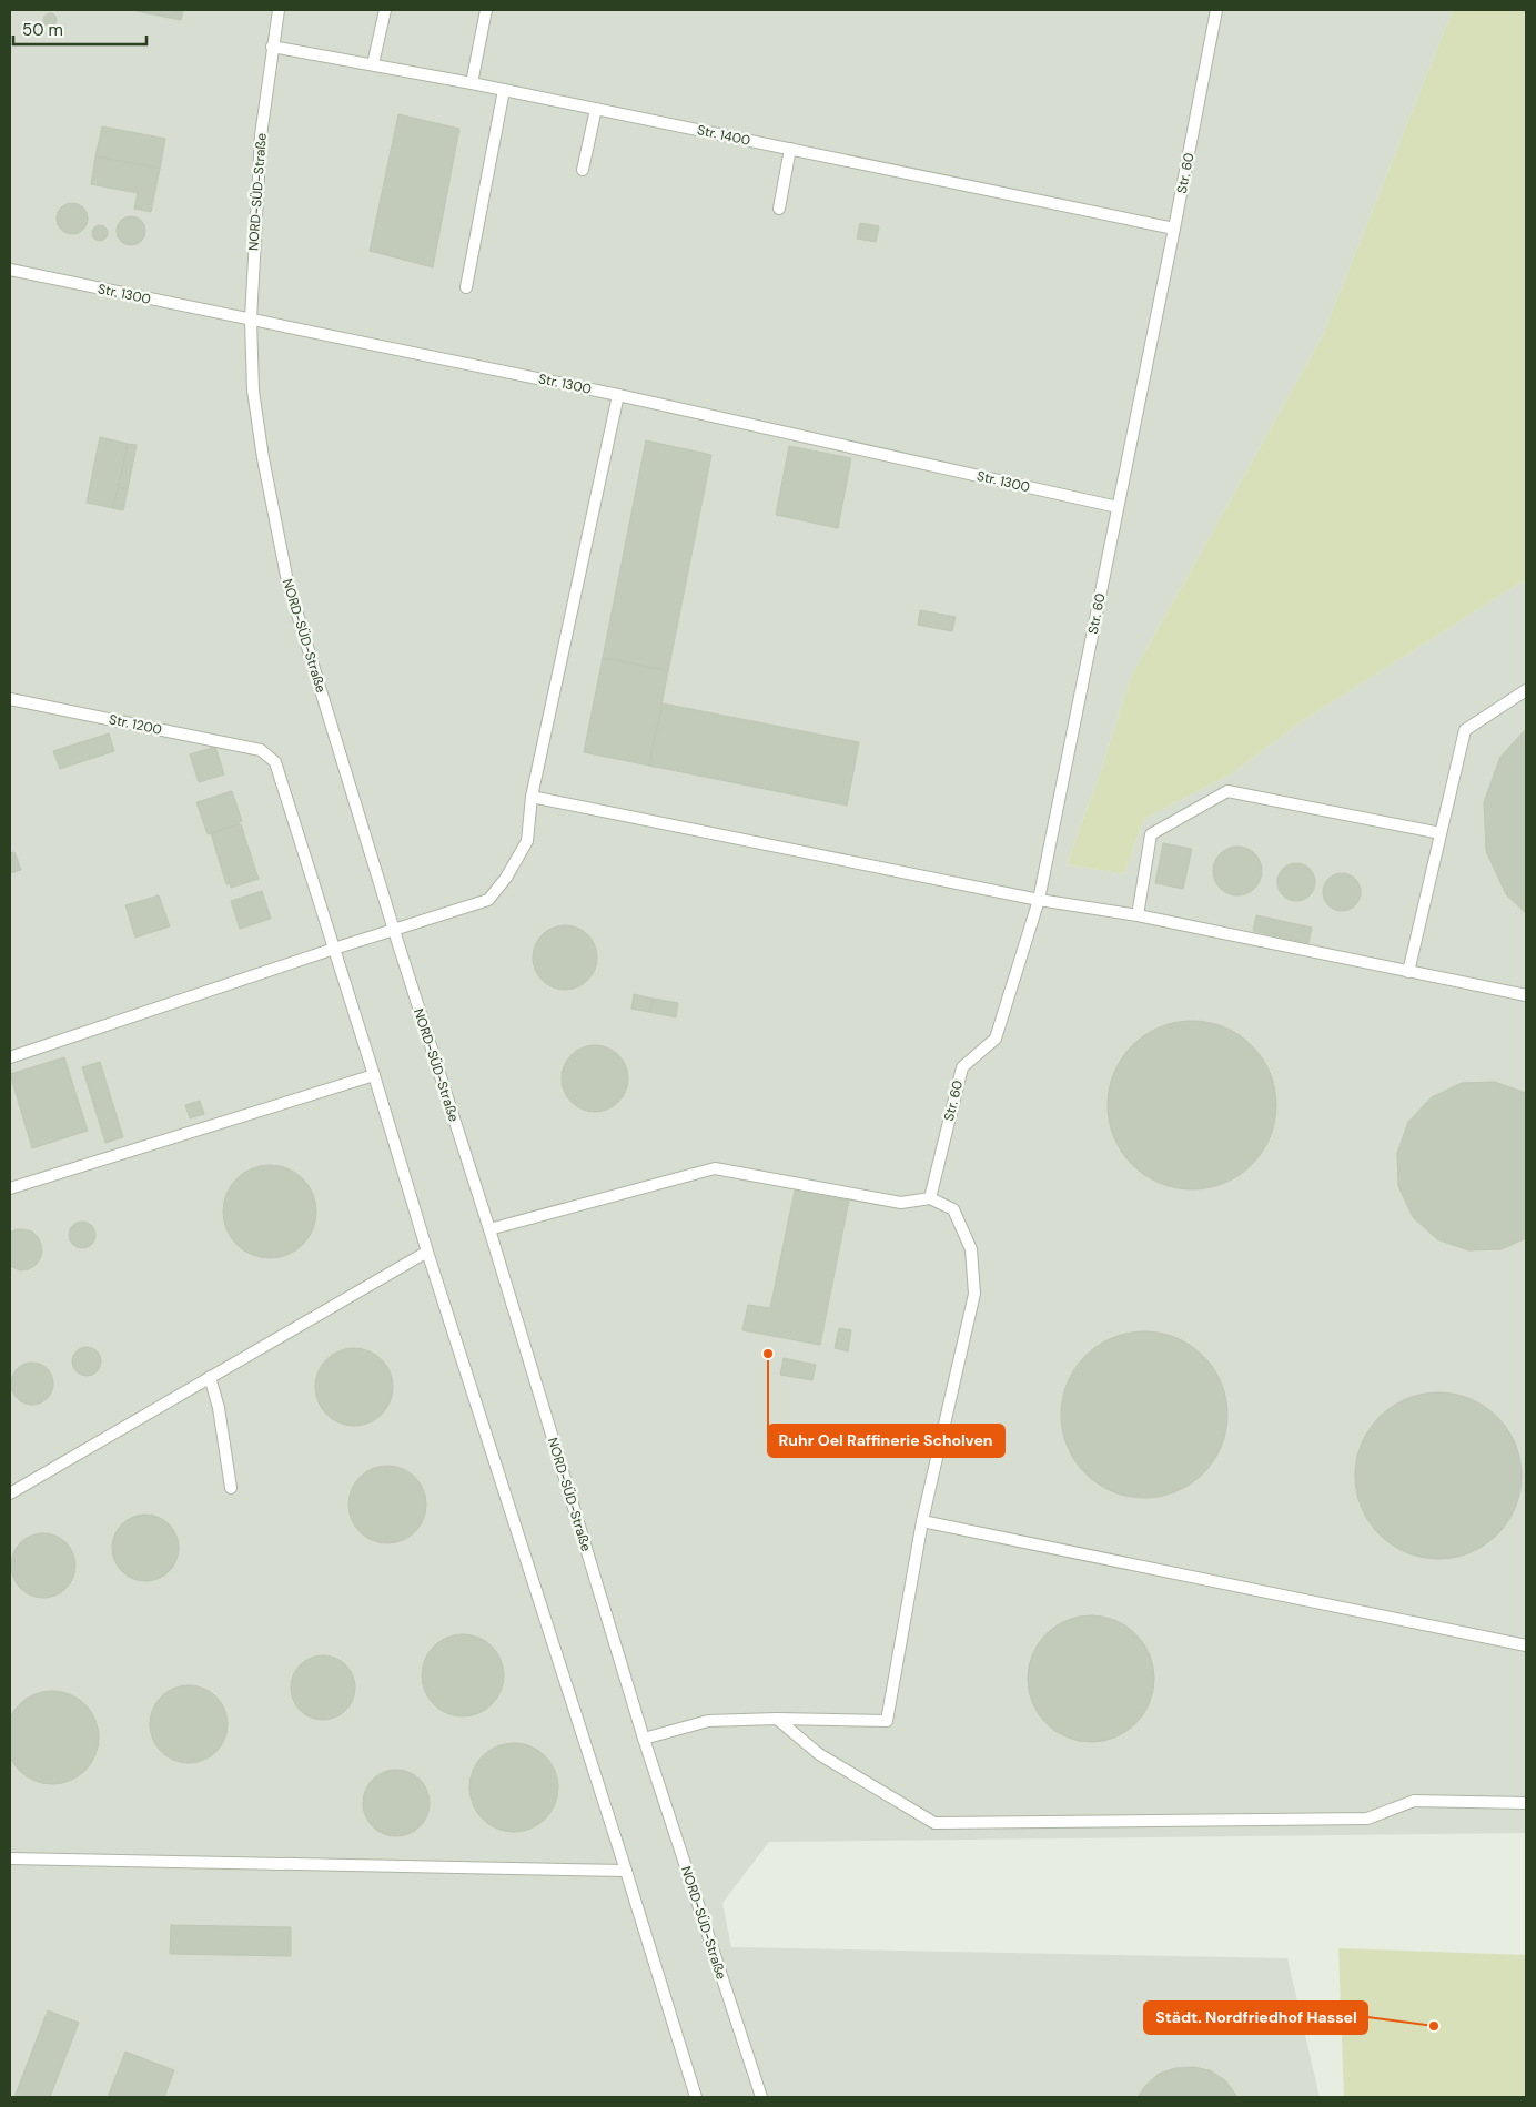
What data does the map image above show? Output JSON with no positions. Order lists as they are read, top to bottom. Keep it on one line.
{"streets":{"lane":["Str. 1400","Str. 60","NORD-SÜD-Straße","Str. 1300","Str. 1200"]},"crossings":[["Str. 1400","Str. 60"],["Str. 1400","NORD-SÜD-Straße"],["Str. 60","Str. 1300"],["NORD-SÜD-Straße","Str. 1300"]],"places":["Ruhr Oel Raffinerie Scholven","Städt. Nordfriedhof Hassel"],"scale_bar":"50 m"}
